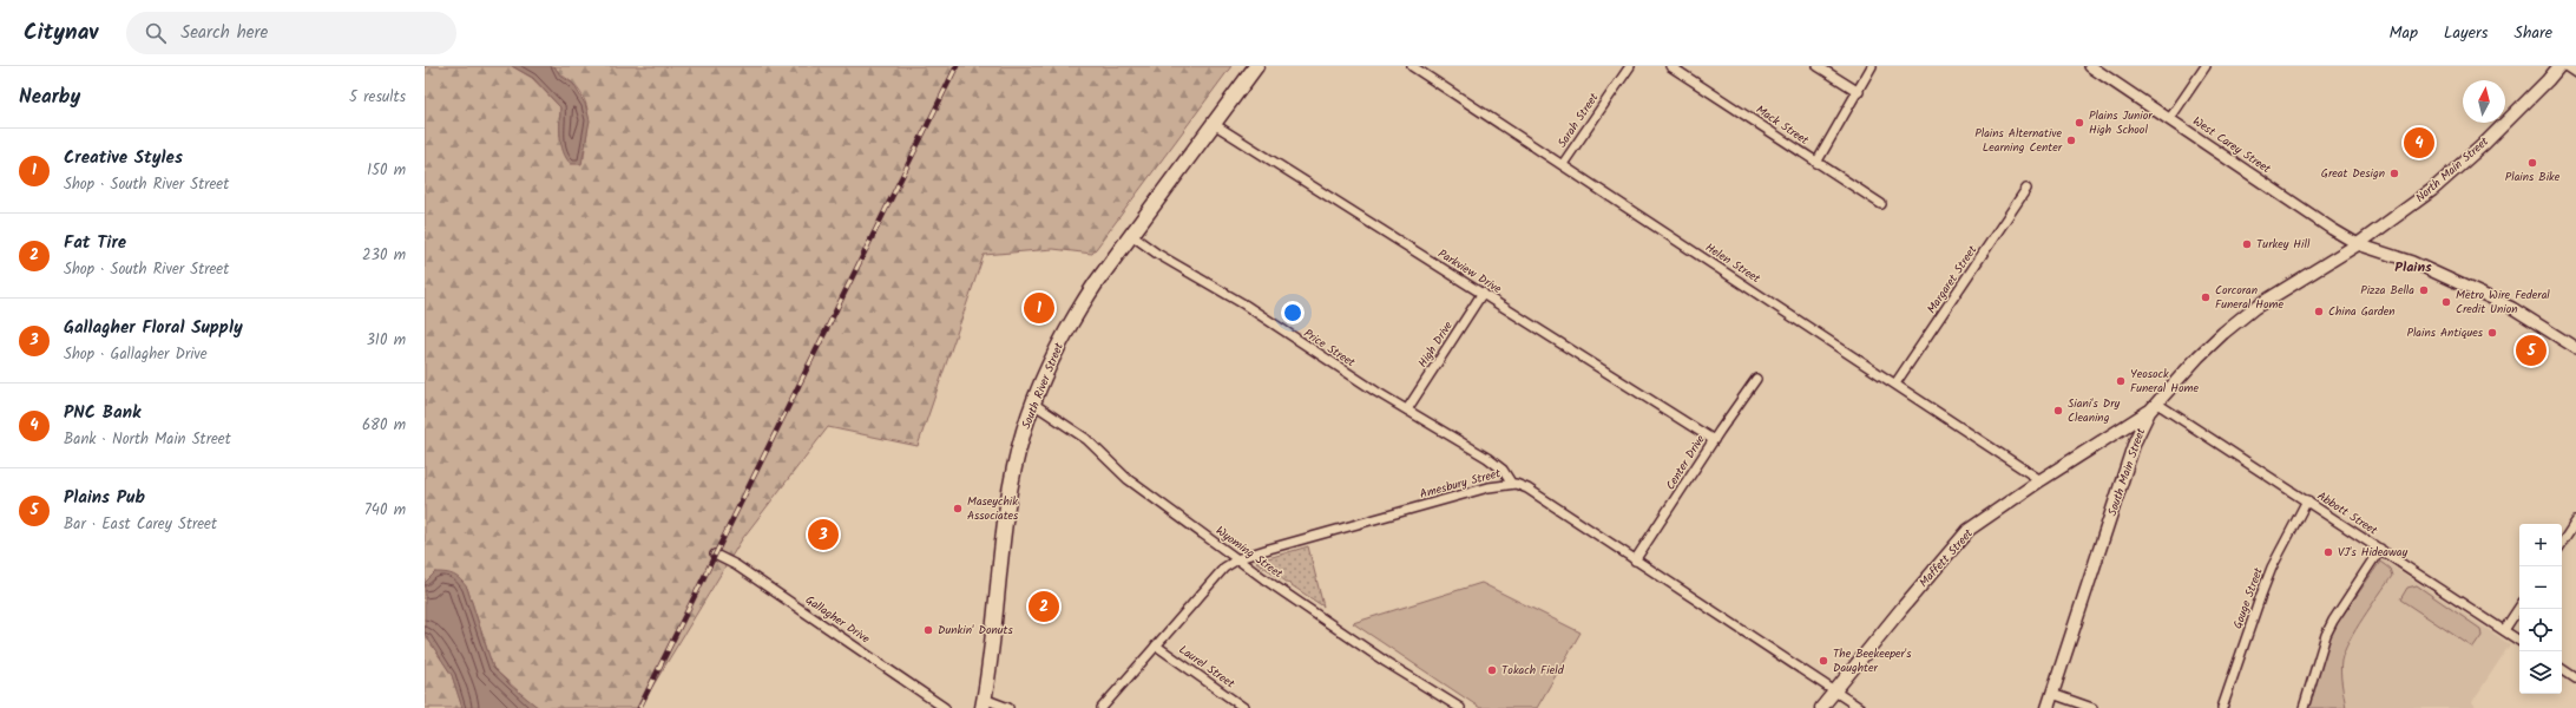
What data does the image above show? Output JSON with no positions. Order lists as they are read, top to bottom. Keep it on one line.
{"streets":{"main road":["North Main Street","South River Street","South Main Street","Maffett Street"],"street":["Sarah Street","Mack Street","West Carey Street","Helen Street","Parkview Drive","Margaret Street","High Drive","Price Street","Center Drive","Amesbury Street","Abbott Street","Wyoming Street","Gouge Street","Gallagher Drive","Laurel Street"]},"crossings":[["Sarah Street","Helen Street"],["West Carey Street","North Main Street"],["West Carey Street","South Main Street"],["North Main Street","South Main Street"],["Helen Street","Margaret Street"],["Helen Street","Maffett Street"],["Parkview Drive","High Drive"],["Parkview Drive","South River Street"],["Parkview Drive","Center Drive"],["High Drive","Price Street"],["Price Street","South River Street"],["Price Street","Amesbury Street"],["South River Street","Wyoming Street"],["Center Drive","Amesbury Street"],["South Main Street","Abbott Street"],["South Main Street","Maffett Street"],["Amesbury Street","Wyoming Street"],["Amesbury Street","Maffett Street"],["Amesbury Street","Laurel Street"],["Abbott Street","Maffett Street"],["Abbott Street","Gouge Street"]],"districts":["Plains"],"places":["Plains Junior High School","Plains Alternative Learning Center","Plains Bike","Great Design","Turkey Hill","Pizza Bella","Corcoran Funeral Home","Metro Wire Federal Credit Union","China Garden","Plains Antiques","Yeosock Funeral Home","Siani's Dry Cleaning","Maseychik Associates","VJ's Hideaway","Dunkin' Donuts","The Beekeeper's Daughter","Tokach Field"],"north":"top","page":{"header":"Citynav","search":"Search here","nav":["Map","Layers","Share"],"heading":["Nearby","5 results"],"pins":["4","1","5","3","2"],"list":[{"mark":"1","name":"Creative Styles","note":"Shop · South River Street","value":"150 m"},{"mark":"2","name":"Fat Tire","note":"Shop · South River Street","value":"230 m"},{"mark":"3","name":"Gallagher Floral Supply","note":"Shop · Gallagher Drive","value":"310 m"},{"mark":"4","name":"PNC Bank","note":"Bank · North Main Street","value":"680 m"},{"mark":"5","name":"Plains Pub","note":"Bar · East Carey Street","value":"740 m"}],"map_buttons":["+","−"]}}
